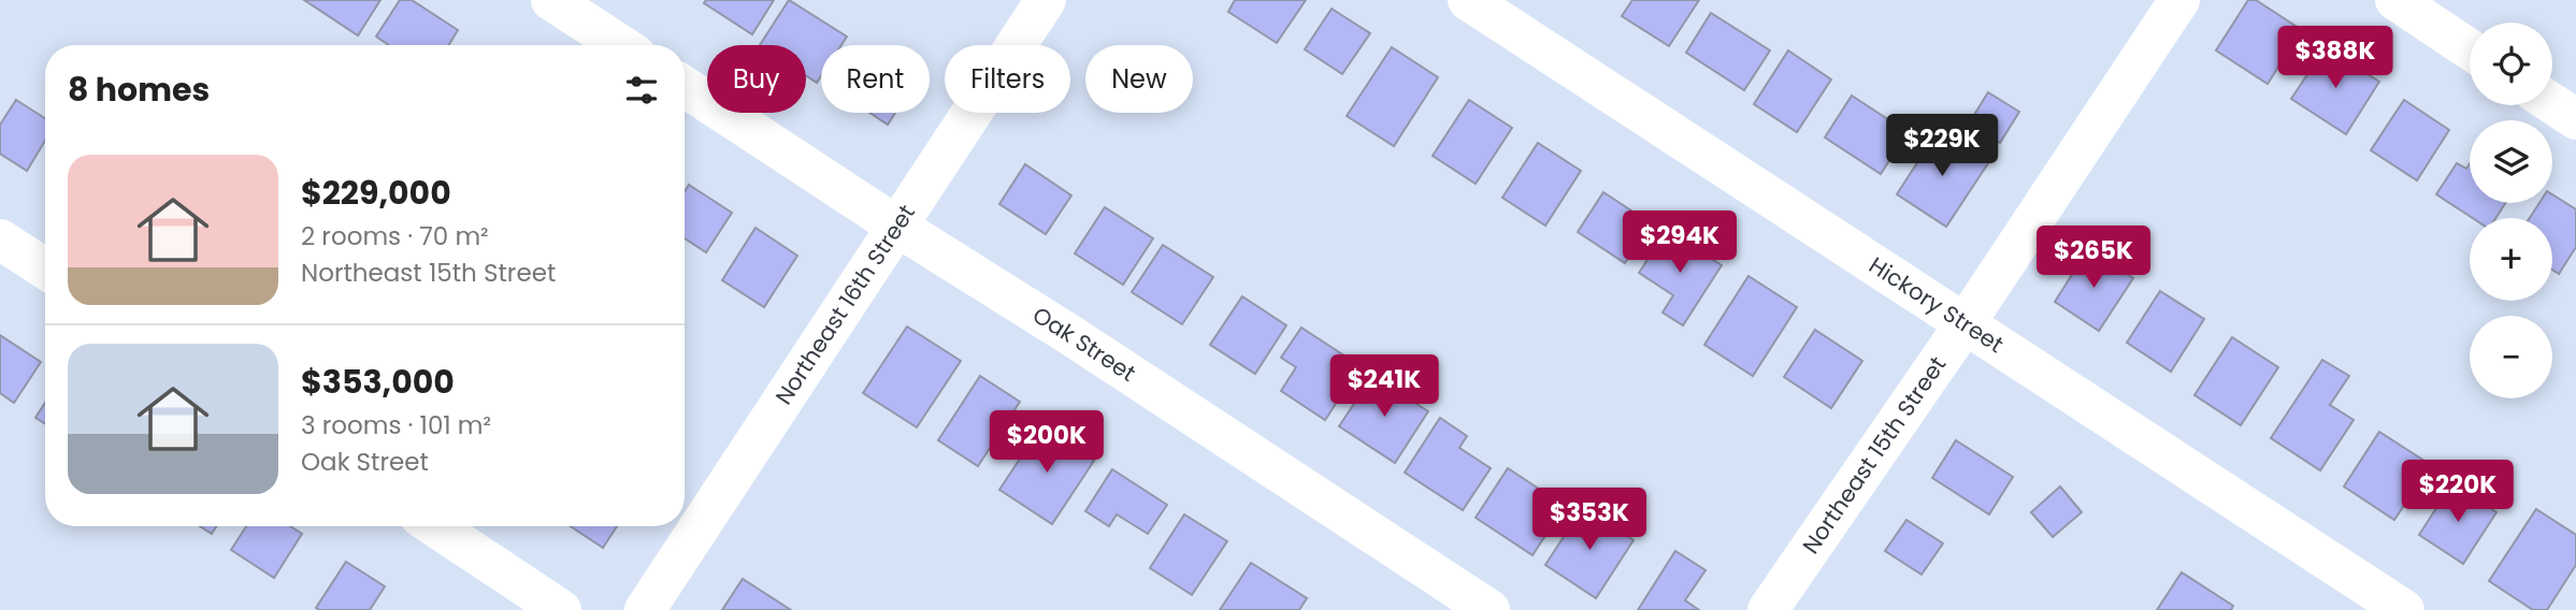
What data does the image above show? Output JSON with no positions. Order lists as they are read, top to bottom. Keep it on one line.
{"streets":{"street":["Northeast 16th Street","Hickory Street","Oak Street","Northeast 15th Street"]},"crossings":[["Northeast 16th Street","Oak Street"],["Hickory Street","Northeast 15th Street"]],"page":{"map_buttons":["+","−"],"price":["$388K","$229K","$294K","$265K","$241K","$200K","$220K","$353K"],"chip":["Buy","Rent","Filters","New"],"heading":"8 homes","list":[{"name":"$229,000","note":"2 rooms · 70 m² · Northeast 15th Street"},{"name":"$353,000","note":"3 rooms · 101 m² · Oak Street"}]}}
